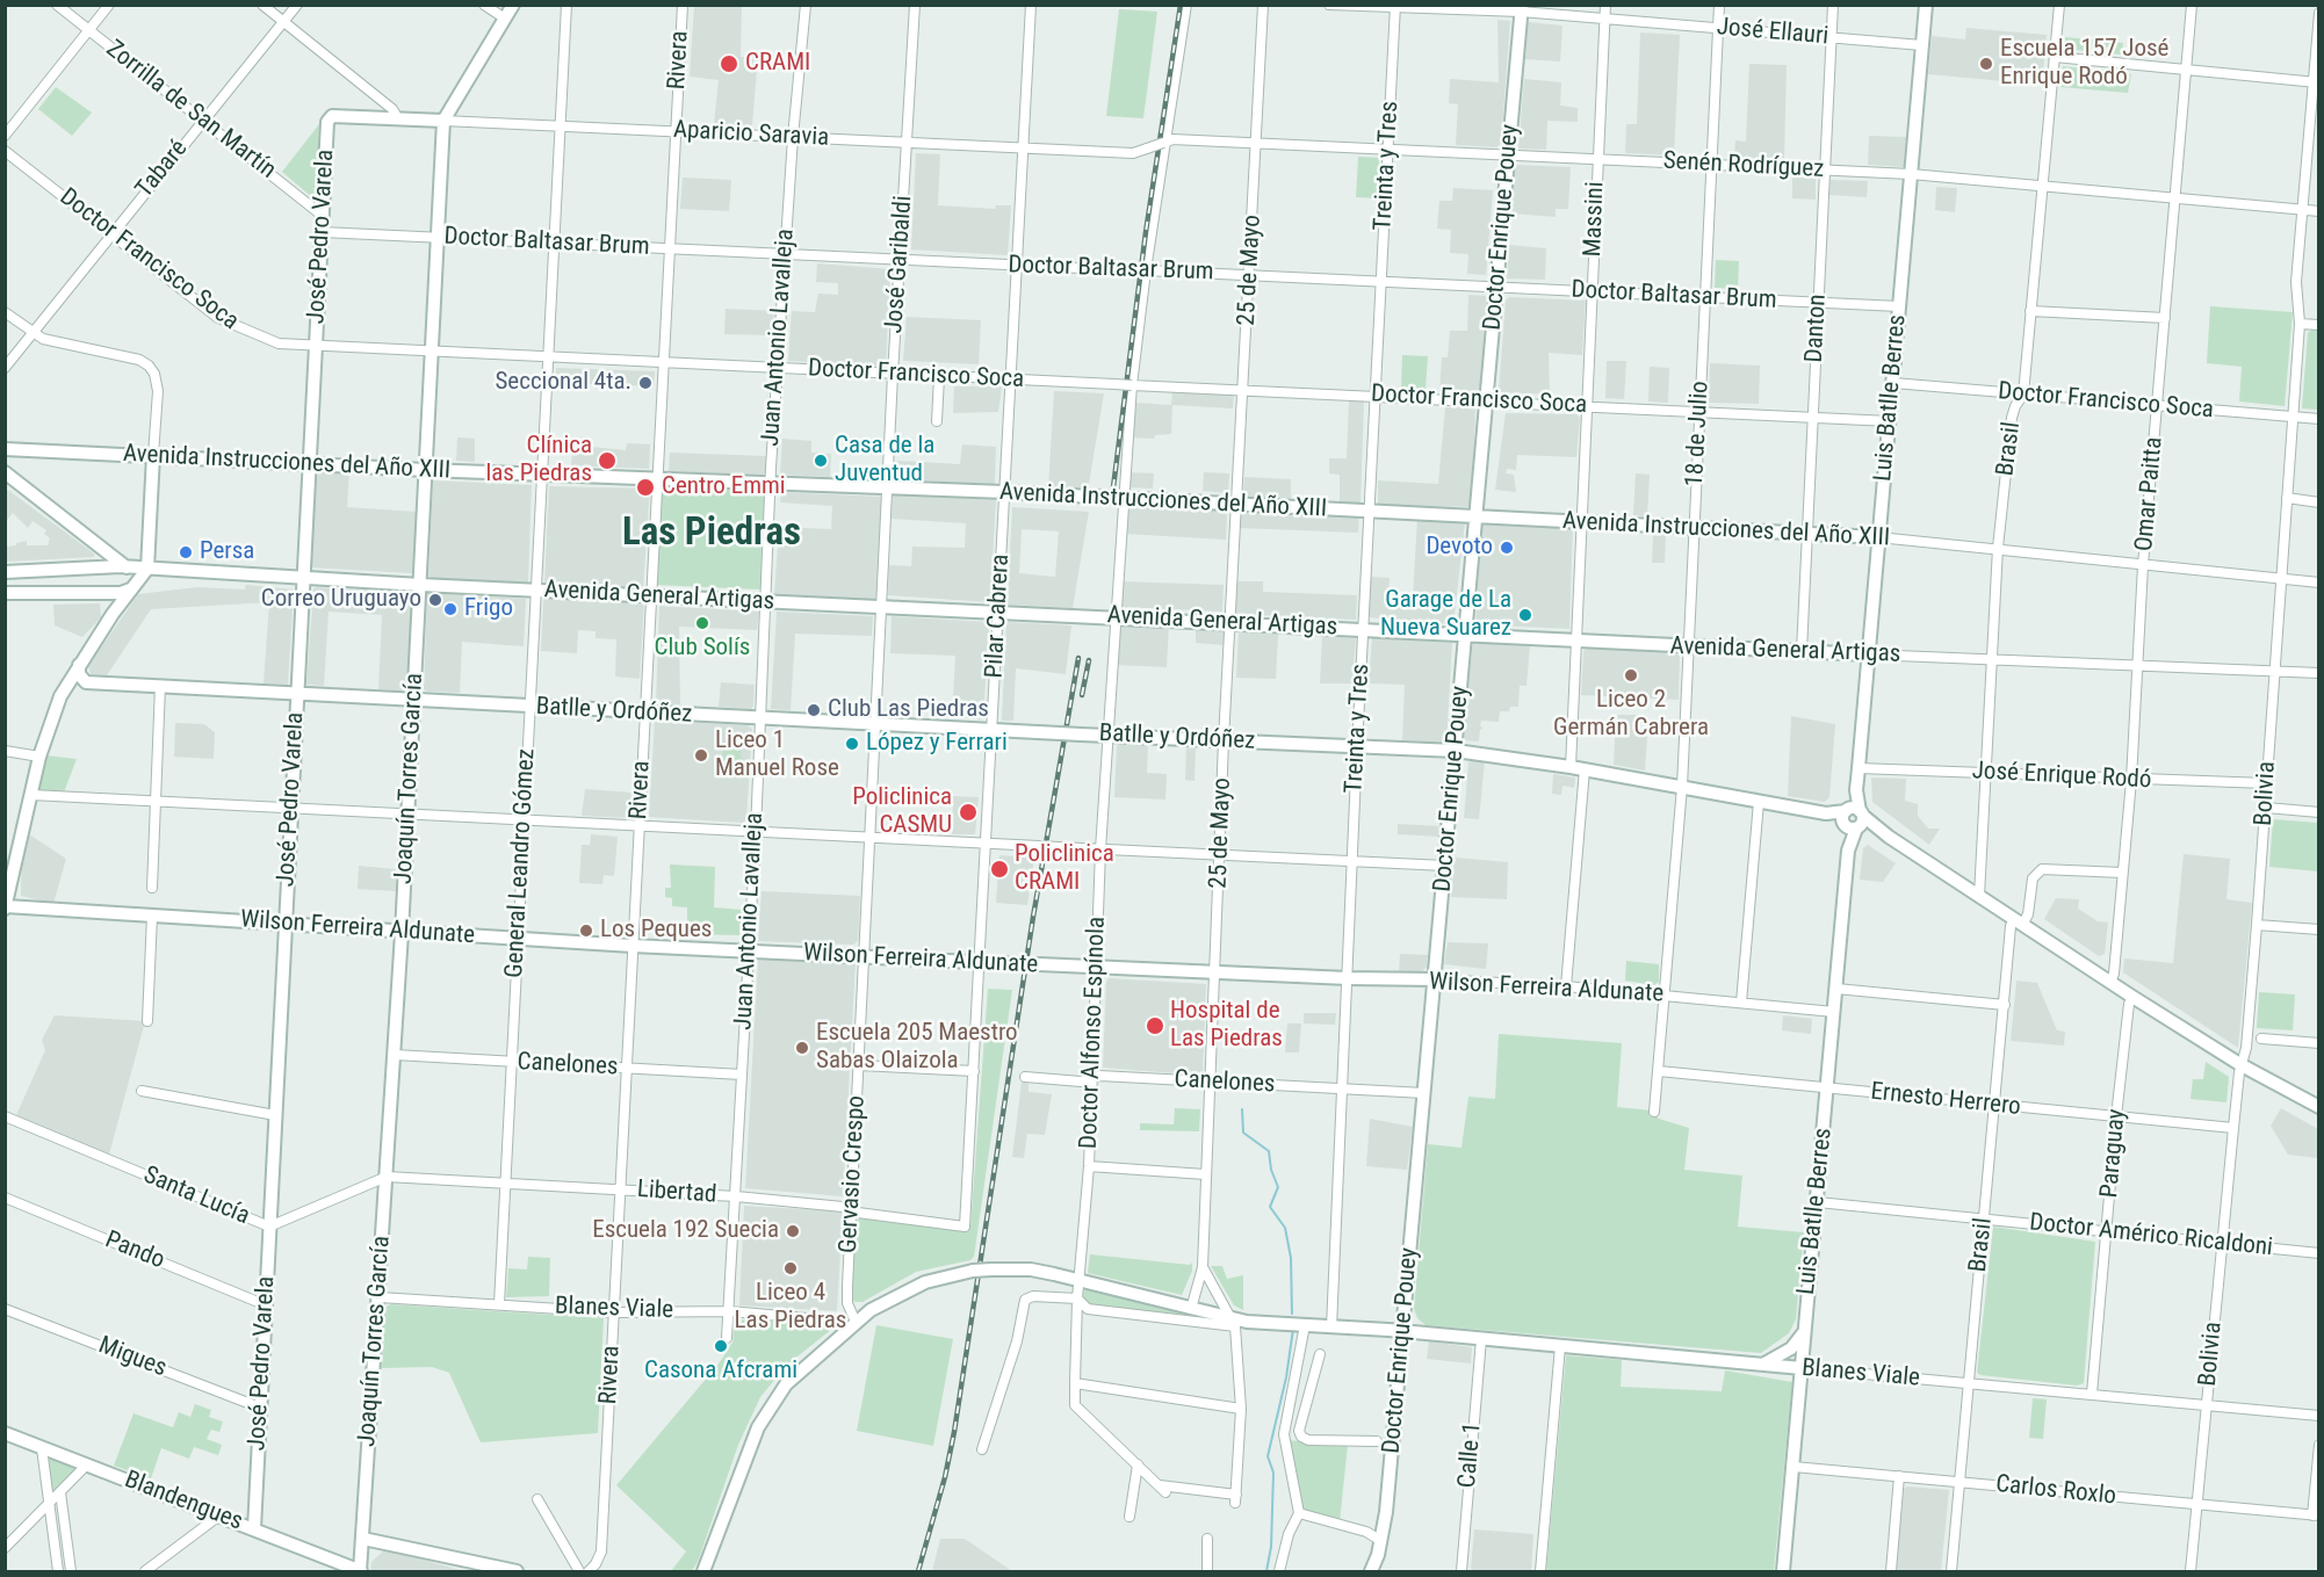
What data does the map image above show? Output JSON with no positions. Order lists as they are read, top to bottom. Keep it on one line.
{"streets":{"street":["José Ellauri","Rivera","Zorrilla de San Martín","Aparicio Saravia","Treinta y Tres","Senén Rodríguez","Tabaré","Massini","Doctor Enrique Pouey","José Pedro Varela","Doctor Baltasar Brum","Doctor Francisco Soca","José Garibaldi","25 de Mayo","Danton","Juan Antonio Lavalleja","Luis Batlle Berres","18 de Julio","Brasil","Avenida Instrucciones del Año XIII","Omar Paitta","Avenida General Artigas","Pilar Cabrera","Batlle y Ordóñez","José Enrique Rodó","Joaquín Torres García","Bolivia","General Leandro Gómez","Wilson Ferreira Aldunate","Doctor Alfonso Espínola","Canelones","Ernesto Herrero","Paraguay","Gervasio Crespo","Libertad","Santa Lucía","Doctor Américo Ricaldoni","Pando","Blanes Viale","Migues","Calle 1","Carlos Roxlo","Blandengues"]},"crossings":[["José Ellauri","Treinta y Tres"],["José Ellauri","Massini"],["José Ellauri","Doctor Enrique Pouey"],["José Ellauri","Danton"],["José Ellauri","Luis Batlle Berres"],["José Ellauri","18 de Julio"],["Rivera","Aparicio Saravia"],["Rivera","Doctor Baltasar Brum"],["Rivera","Doctor Francisco Soca"],["Rivera","Avenida Instrucciones del Año XIII"],["Rivera","Avenida General Artigas"],["Rivera","Batlle y Ordóñez"],["Rivera","Wilson Ferreira Aldunate"],["Rivera","Canelones"],["Rivera","Libertad"],["Rivera","Blanes Viale"],["Zorrilla de San Martín","Tabaré"],["Zorrilla de San Martín","José Pedro Varela"],["Aparicio Saravia","Senén Rodríguez"],["Aparicio Saravia","José Pedro Varela"],["Aparicio Saravia","José Garibaldi"],["Aparicio Saravia","Juan Antonio Lavalleja"],["Aparicio Saravia","Pilar Cabrera"],["Aparicio Saravia","Joaquín Torres García"],["Aparicio Saravia","General Leandro Gómez"],["Aparicio Saravia","Doctor Alfonso Espínola"],["Treinta y Tres","Senén Rodríguez"],["Treinta y Tres","Doctor Baltasar Brum"],["Treinta y Tres","Doctor Francisco Soca"],["Treinta y Tres","Avenida Instrucciones del Año XIII"],["Treinta y Tres","Avenida General Artigas"],["Treinta y Tres","Batlle y Ordóñez"],["Treinta y Tres","Wilson Ferreira Aldunate"],["Treinta y Tres","Canelones"],["Treinta y Tres","Blanes Viale"],["Senén Rodríguez","Massini"],["Senén Rodríguez","Doctor Enrique Pouey"],["Senén Rodríguez","25 de Mayo"],["Senén Rodríguez","Danton"],["Senén Rodríguez","Luis Batlle Berres"],["Senén Rodríguez","18 de Julio"],["Senén Rodríguez","Brasil"],["Senén Rodríguez","Omar Paitta"],["Senén Rodríguez","Bolivia"],["Senén Rodríguez","Doctor Alfonso Espínola"],["Tabaré","Doctor Francisco Soca"],["Massini","Doctor Baltasar Brum"],["Massini","Doctor Francisco Soca"],["Massini","Avenida Instrucciones del Año XIII"],["Massini","Avenida General Artigas"],["Massini","Batlle y Ordóñez"],["Massini","Wilson Ferreira Aldunate"],["Doctor Enrique Pouey","Doctor Baltasar Brum"],["Doctor Enrique Pouey","Doctor Francisco Soca"],["Doctor Enrique Pouey","Avenida Instrucciones del Año XIII"],["Doctor Enrique Pouey","Avenida General Artigas"],["Doctor Enrique Pouey","Batlle y Ordóñez"],["Doctor Enrique Pouey","Wilson Ferreira Aldunate"],["Doctor Enrique Pouey","Canelones"],["Doctor Enrique Pouey","Blanes Viale"],["José Pedro Varela","Doctor Baltasar Brum"],["José Pedro Varela","Doctor Francisco Soca"],["José Pedro Varela","Avenida Instrucciones del Año XIII"],["José Pedro Varela","Avenida General Artigas"],["José Pedro Varela","Batlle y Ordóñez"],["José Pedro Varela","Wilson Ferreira Aldunate"],["José Pedro Varela","Santa Lucía"],["José Pedro Varela","Pando"],["José Pedro Varela","Migues"],["José Pedro Varela","Blandengues"],["Doctor Baltasar Brum","José Garibaldi"],["Doctor Baltasar Brum","25 de Mayo"],["Doctor Baltasar Brum","Danton"],["Doctor Baltasar Brum","Juan Antonio Lavalleja"],["Doctor Baltasar Brum","Luis Batlle Berres"],["Doctor Baltasar Brum","18 de Julio"],["Doctor Baltasar Brum","Pilar Cabrera"],["Doctor Baltasar Brum","Joaquín Torres García"],["Doctor Baltasar Brum","General Leandro Gómez"],["Doctor Baltasar Brum","Doctor Alfonso Espínola"],["Doctor Francisco Soca","José Garibaldi"],["Doctor Francisco Soca","25 de Mayo"],["Doctor Francisco Soca","Danton"],["Doctor Francisco Soca","Juan Antonio Lavalleja"],["Doctor Francisco Soca","Luis Batlle Berres"],["Doctor Francisco Soca","18 de Julio"],["Doctor Francisco Soca","Brasil"],["Doctor Francisco Soca","Omar Paitta"],["Doctor Francisco Soca","Pilar Cabrera"],["Doctor Francisco Soca","Joaquín Torres García"],["Doctor Francisco Soca","Bolivia"],["Doctor Francisco Soca","General Leandro Gómez"],["Doctor Francisco Soca","Doctor Alfonso Espínola"],["José Garibaldi","Avenida Instrucciones del Año XIII"],["José Garibaldi","Avenida General Artigas"],["José Garibaldi","Gervasio Crespo"],["25 de Mayo","Avenida Instrucciones del Año XIII"],["25 de Mayo","Avenida General Artigas"],["25 de Mayo","Batlle y Ordóñez"],["25 de Mayo","Wilson Ferreira Aldunate"],["25 de Mayo","Canelones"],["25 de Mayo","Blanes Viale"],["Danton","Avenida Instrucciones del Año XIII"],["Danton","Avenida General Artigas"],["Juan Antonio Lavalleja","Avenida Instrucciones del Año XIII"],["Juan Antonio Lavalleja","Avenida General Artigas"],["Juan Antonio Lavalleja","Batlle y Ordóñez"],["Juan Antonio Lavalleja","Wilson Ferreira Aldunate"],["Juan Antonio Lavalleja","Canelones"],["Juan Antonio Lavalleja","Libertad"],["Juan Antonio Lavalleja","Blanes Viale"],["Luis Batlle Berres","Avenida Instrucciones del Año XIII"],["Luis Batlle Berres","Avenida General Artigas"],["Luis Batlle Berres","Batlle y Ordóñez"],["Luis Batlle Berres","José Enrique Rodó"],["Luis Batlle Berres","Wilson Ferreira Aldunate"],["Luis Batlle Berres","Ernesto Herrero"],["Luis Batlle Berres","Doctor Américo Ricaldoni"],["Luis Batlle Berres","Blanes Viale"],["Luis Batlle Berres","Carlos Roxlo"],["18 de Julio","Avenida Instrucciones del Año XIII"],["18 de Julio","Avenida General Artigas"],["18 de Julio","Batlle y Ordóñez"],["18 de Julio","Wilson Ferreira Aldunate"],["18 de Julio","Ernesto Herrero"],["Brasil","Avenida Instrucciones del Año XIII"],["Brasil","Omar Paitta"],["Brasil","Avenida General Artigas"],["Brasil","José Enrique Rodó"],["Brasil","Ernesto Herrero"],["Brasil","Doctor Américo Ricaldoni"],["Brasil","Blanes Viale"],["Brasil","Carlos Roxlo"],["Avenida Instrucciones del Año XIII","Omar Paitta"],["Avenida Instrucciones del Año XIII","Pilar Cabrera"],["Avenida Instrucciones del Año XIII","Joaquín Torres García"],["Avenida Instrucciones del Año XIII","Bolivia"],["Avenida Instrucciones del Año XIII","General Leandro Gómez"],["Avenida Instrucciones del Año XIII","Doctor Alfonso Espínola"],["Omar Paitta","Avenida General Artigas"],["Omar Paitta","José Enrique Rodó"],["Avenida General Artigas","Pilar Cabrera"],["Avenida General Artigas","Joaquín Torres García"],["Avenida General Artigas","Bolivia"],["Avenida General Artigas","General Leandro Gómez"],["Avenida General Artigas","Doctor Alfonso Espínola"],["Avenida General Artigas","Gervasio Crespo"],["Pilar Cabrera","Batlle y Ordóñez"],["Pilar Cabrera","Wilson Ferreira Aldunate"],["Pilar Cabrera","Libertad"],["Batlle y Ordóñez","Joaquín Torres García"],["Batlle y Ordóñez","General Leandro Gómez"],["Batlle y Ordóñez","Doctor Alfonso Espínola"],["Batlle y Ordóñez","Gervasio Crespo"],["José Enrique Rodó","Bolivia"],["Joaquín Torres García","Wilson Ferreira Aldunate"],["Joaquín Torres García","Canelones"],["Joaquín Torres García","Libertad"],["Joaquín Torres García","Santa Lucía"],["Joaquín Torres García","Blanes Viale"],["Joaquín Torres García","Blandengues"],["Bolivia","Ernesto Herrero"],["Bolivia","Doctor Américo Ricaldoni"],["Bolivia","Blanes Viale"],["Bolivia","Carlos Roxlo"],["General Leandro Gómez","Wilson Ferreira Aldunate"],["General Leandro Gómez","Canelones"],["General Leandro Gómez","Libertad"],["General Leandro Gómez","Blanes Viale"],["Wilson Ferreira Aldunate","Doctor Alfonso Espínola"],["Wilson Ferreira Aldunate","Gervasio Crespo"],["Doctor Alfonso Espínola","Canelones"],["Doctor Alfonso Espínola","Blanes Viale"],["Ernesto Herrero","Paraguay"],["Paraguay","Doctor Américo Ricaldoni"],["Paraguay","Blanes Viale"],["Gervasio Crespo","Libertad"],["Gervasio Crespo","Blanes Viale"],["Libertad","Santa Lucía"],["Blanes Viale","Calle 1"]],"districts":["Las Piedras"],"places":["CRAMI","Escuela 157 José Enrique Rodó","Seccional 4ta.","Clínica las Piedras","Casa de la Juventud","Centro Emmi","Devoto","Persa","Correo Uruguayo","Frigo","Garage de La Nueva Suarez","Club Solís","Liceo 2 Germán Cabrera","Club Las Piedras","López y Ferrari","Liceo 1 Manuel Rose","Policlinica CASMU","Policlinica CRAMI","Los Peques","Hospital de Las Piedras","Escuela 205 Maestro Sabas Olaizola","Escuela 192 Suecia","Liceo 4 Las Piedras","Casona Afcrami"]}
